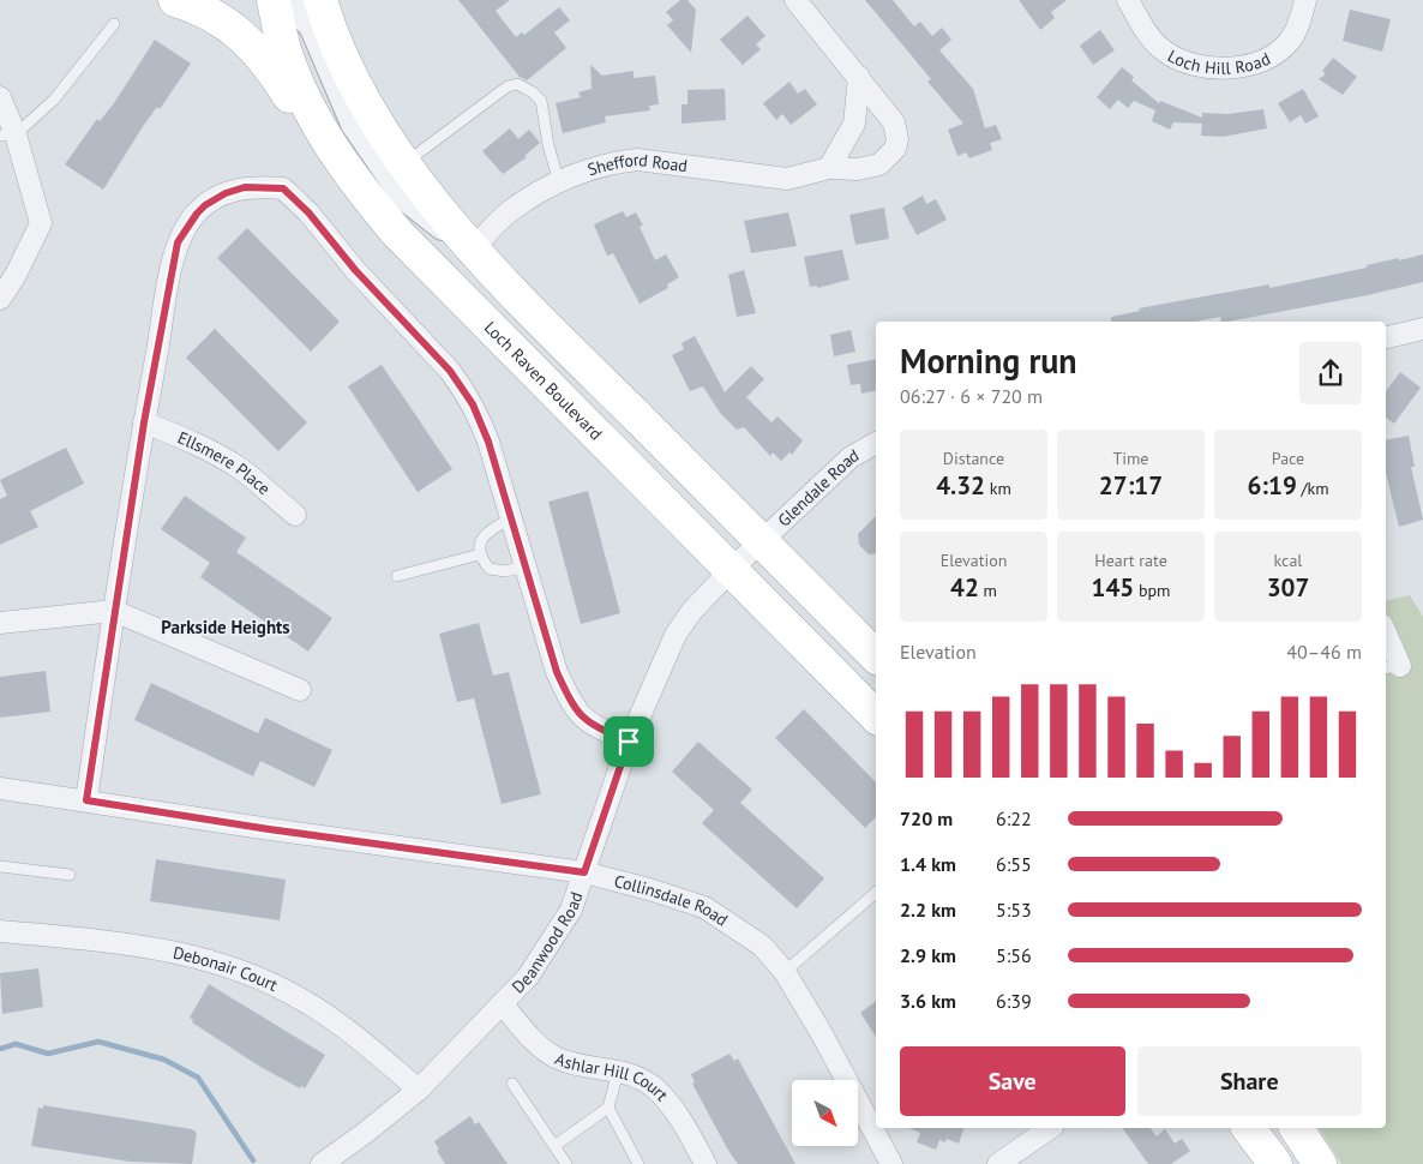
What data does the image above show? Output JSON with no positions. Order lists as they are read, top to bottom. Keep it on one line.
{"streets":{"main road":["Loch Raven Boulevard"],"street":["Loch Hill Road","Shefford Road","Ellsmere Place","Glendale Road","Collinsdale Road","Deanwood Road","Debonair Court","Ashlar Hill Court"]},"crossings":[["Loch Raven Boulevard","Deanwood Road"],["Glendale Road","Deanwood Road"],["Collinsdale Road","Deanwood Road"],["Deanwood Road","Debonair Court"],["Deanwood Road","Ashlar Hill Court"]],"districts":["Parkside Heights"],"north":"bottom right","page":{"heading":["Morning run","06:27 · 6 × 720 m"],"stats":[["Distance","4.32 km"],["Time","27:17"],["Pace","6:19 /km"],["Elevation","42 m"],["Heart rate","145 bpm"],["kcal","307"]],"chart":["Elevation","40–46 m"],"list":[{"name":"720 m","note":"6:22"},{"name":"1.4 km","note":"6:55"},{"name":"2.2 km","note":"5:53"},{"name":"2.9 km","note":"5:56"},{"name":"3.6 km","note":"6:39"}],"buttons":["Save","Share"]}}
